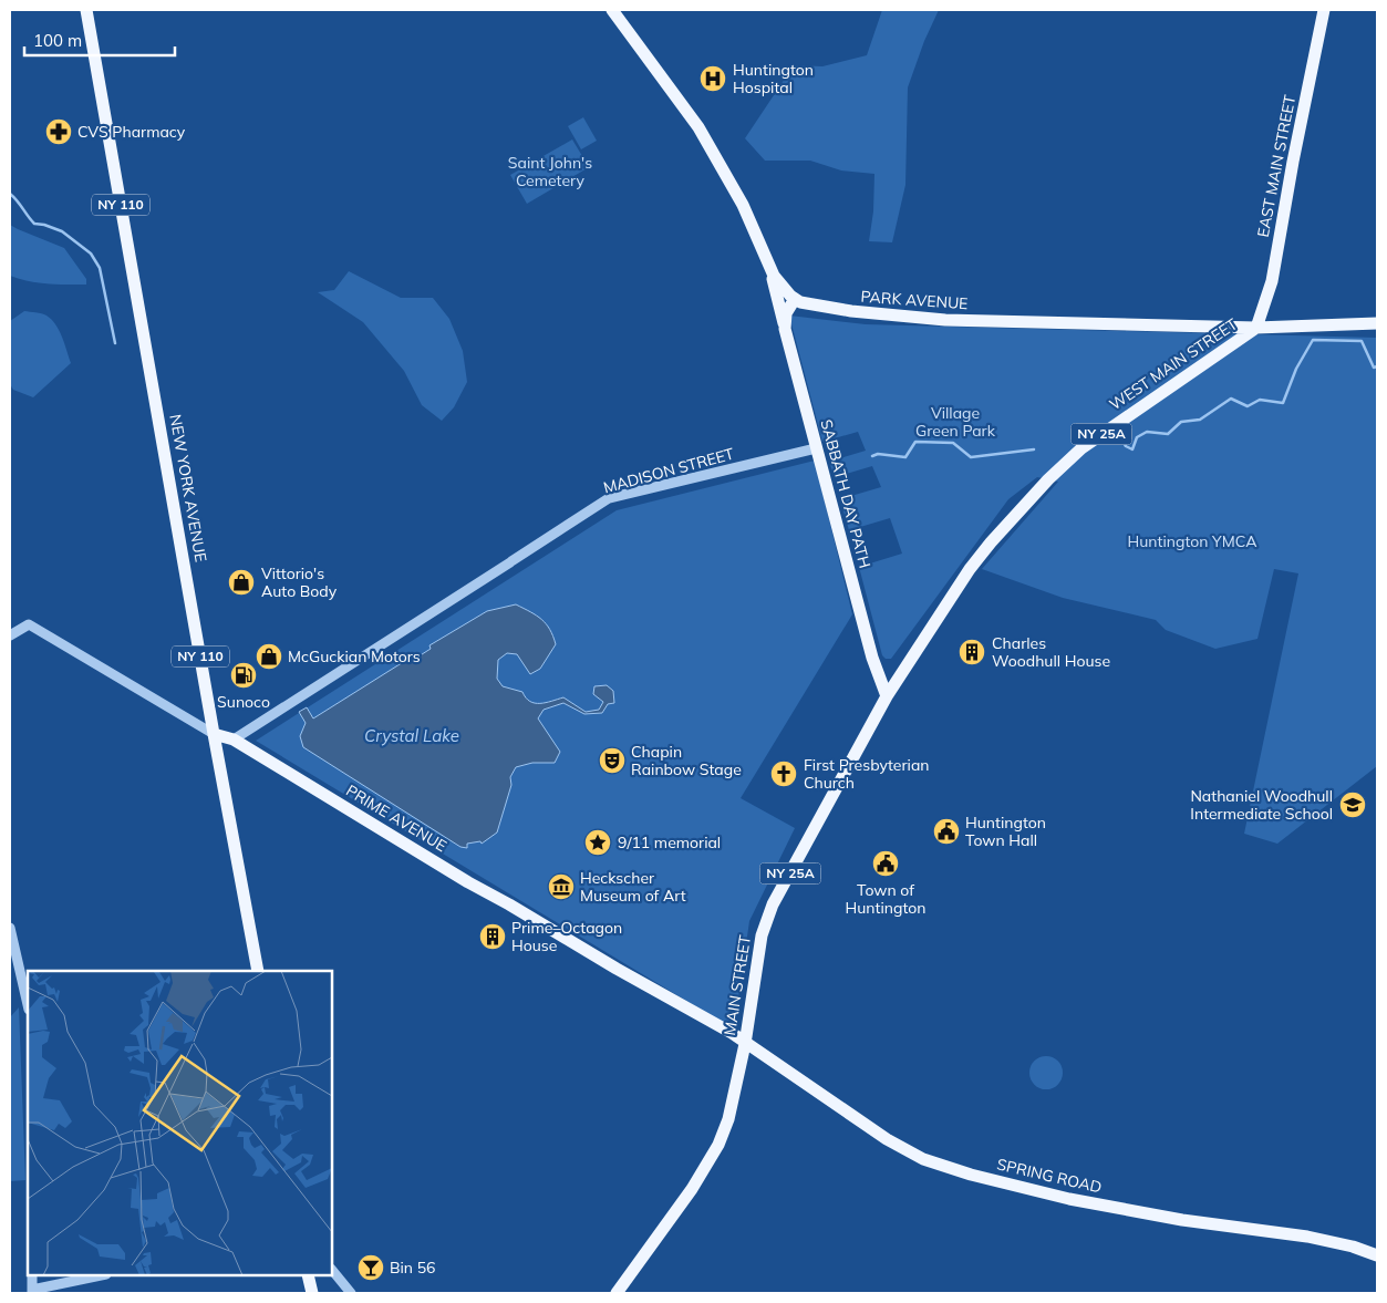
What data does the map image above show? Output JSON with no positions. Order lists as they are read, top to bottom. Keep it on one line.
{"streets":{"main road":["EAST MAIN STREET","NY 110","PARK AVENUE","WEST MAIN STREET","NY 25A","NEW YORK AVENUE","SABBATH DAY PATH","PRIME AVENUE","MAIN STREET","SPRING ROAD"],"street":["MADISON STREET"]},"crossings":[["EAST MAIN STREET","PARK AVENUE"],["EAST MAIN STREET","WEST MAIN STREET"],["PARK AVENUE","WEST MAIN STREET"],["WEST MAIN STREET","MAIN STREET"],["MADISON STREET","SABBATH DAY PATH"],["MADISON STREET","PRIME AVENUE"],["NEW YORK AVENUE","PRIME AVENUE"],["SABBATH DAY PATH","MAIN STREET"],["PRIME AVENUE","MAIN STREET"],["PRIME AVENUE","SPRING ROAD"],["MAIN STREET","SPRING ROAD"]],"water":["Crystal Lake"],"parks":["Saint John's Cemetery","Village Green Park","Huntington YMCA"],"places":{"hospital":["Huntington Hospital"],"pharmacy":["CVS Pharmacy"],"shop":["Vittorio's Auto Body","McGuckian Motors"],"building":["Charles Woodhull House","Prime–Octagon House"],"fuel station":["Sunoco"],"theatre":["Chapin Rainbow Stage"],"church":["First Presbyterian Church"],"school or university":["Nathaniel Woodhull Intermediate School"],"public building":["Huntington Town Hall","Town of Huntington"],"place":["9/11 memorial"],"museum":["Heckscher Museum of Art"],"bar":["Bin 56"]},"scale_bar":"100 m"}
